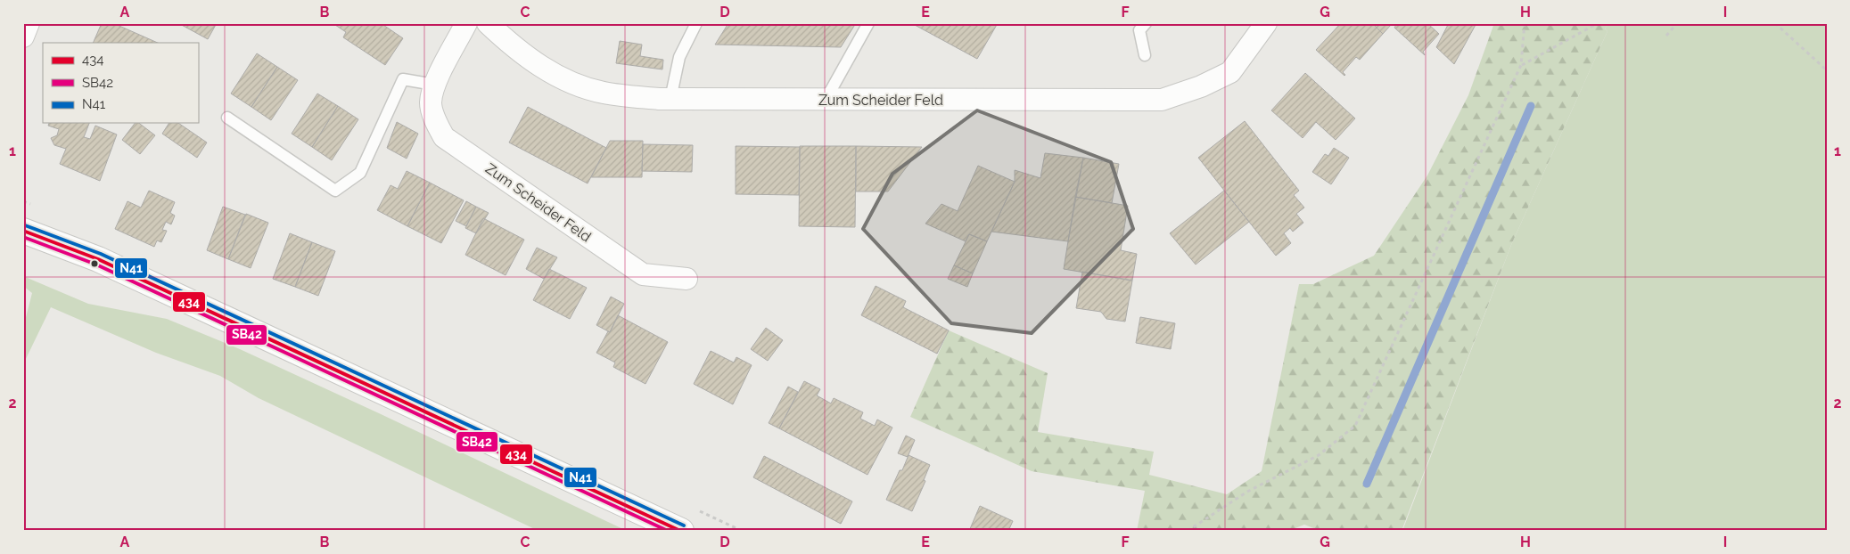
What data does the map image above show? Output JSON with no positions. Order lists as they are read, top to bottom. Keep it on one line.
{"streets":{"street":["Zum Scheider Feld"]},"lines":["transit line N41","transit line 434","transit line SB42"],"legend":["434","SB42","N41"],"grid":{"columns":["A","B","C","D","E","F","G","H","I"],"rows":["1","2"]}}
